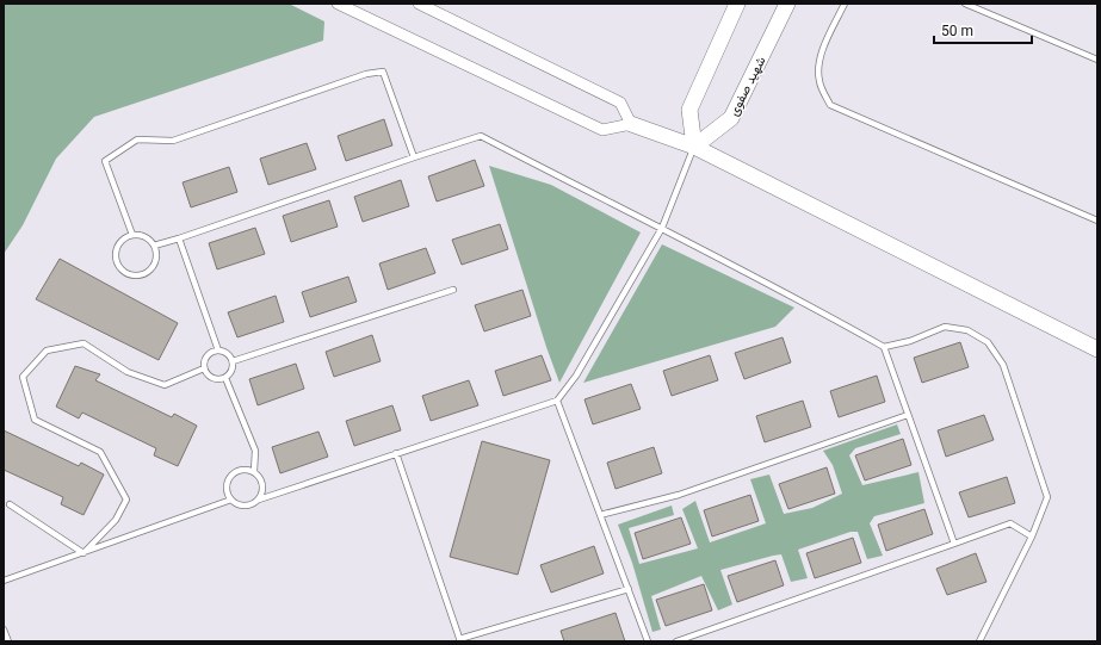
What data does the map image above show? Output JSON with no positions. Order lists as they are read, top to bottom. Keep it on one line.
{"streets":{"street":["شهید صفوی"]},"scale_bar":"50 m"}
